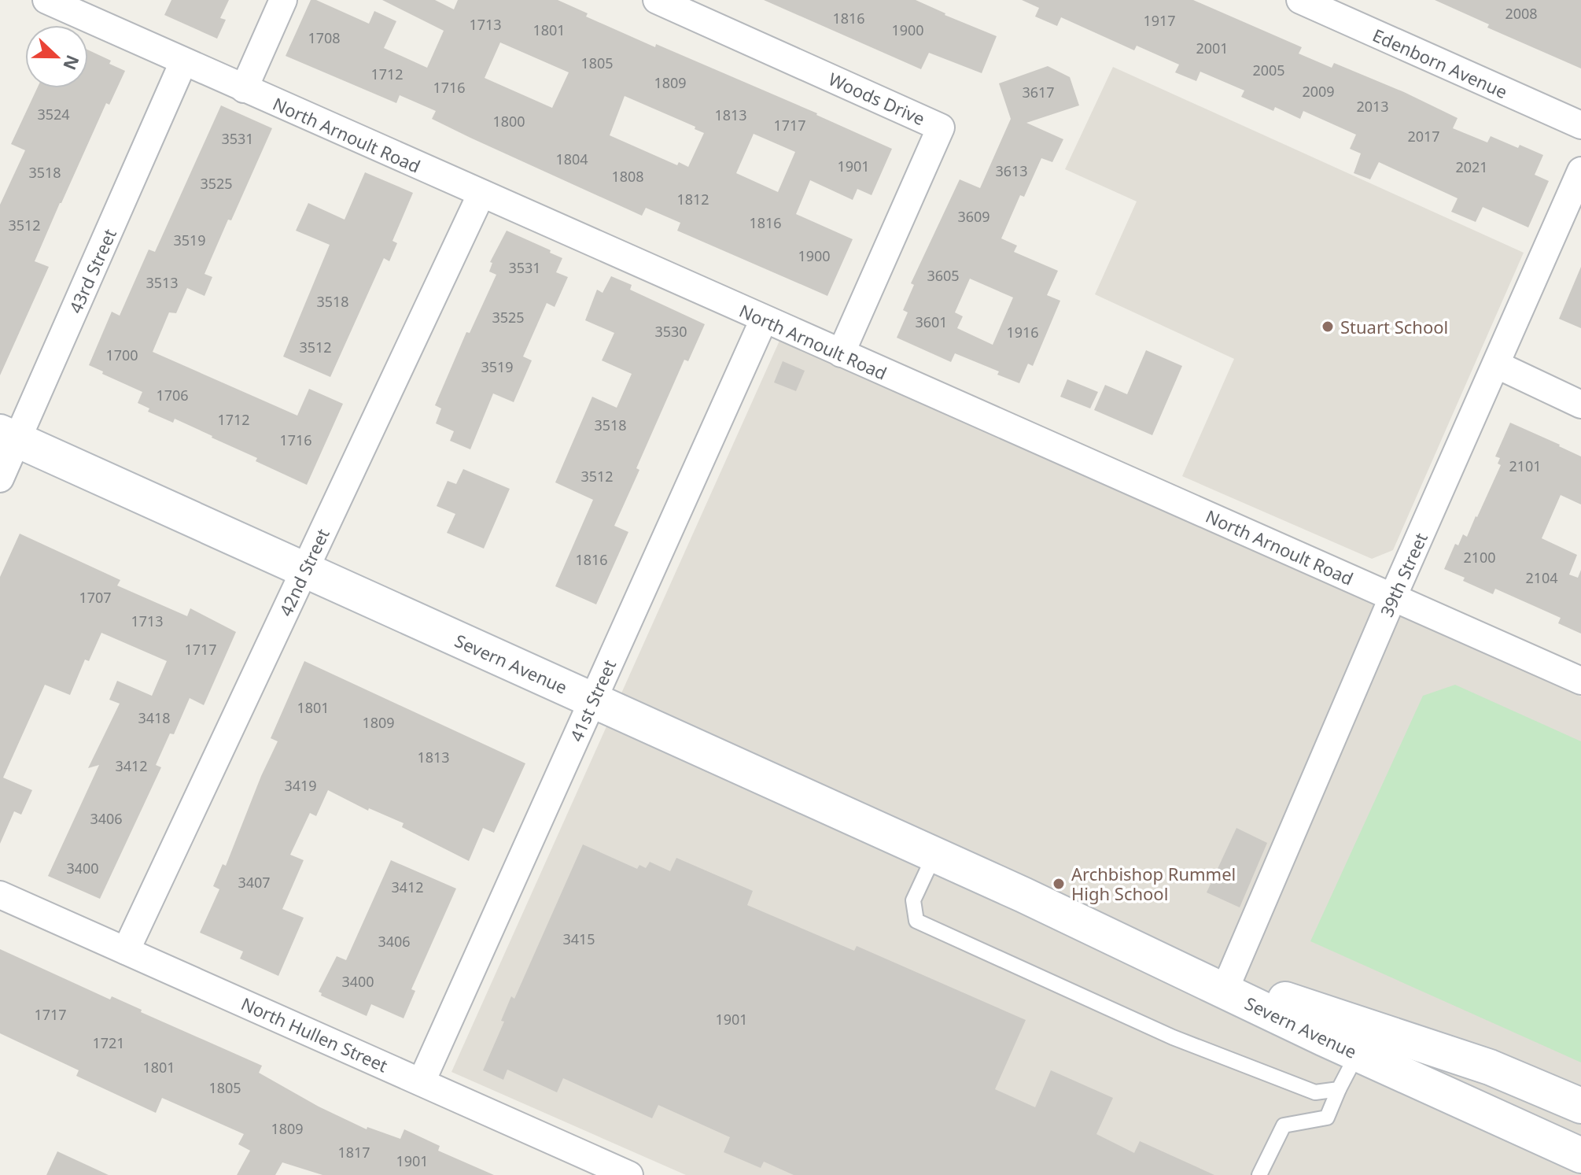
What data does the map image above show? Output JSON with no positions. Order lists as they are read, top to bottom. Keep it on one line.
{"streets":{"street":["Edenborn Avenue","Woods Drive","North Arnoult Road","43rd Street","42nd Street","39th Street","Severn Avenue","41st Street","North Hullen Street"]},"crossings":[["Woods Drive","North Arnoult Road"],["North Arnoult Road","43rd Street"],["North Arnoult Road","42nd Street"],["North Arnoult Road","39th Street"],["North Arnoult Road","41st Street"],["43rd Street","Severn Avenue"],["42nd Street","Severn Avenue"],["42nd Street","North Hullen Street"],["39th Street","Severn Avenue"],["Severn Avenue","41st Street"],["41st Street","North Hullen Street"]],"places":["Stuart School","Archbishop Rummel High School"],"house_numbers":["2008","1816","1917","1713","1801","1900","1708","2001","1805","2005","1712","1809","1716","2009","3617","2013","3524","1813","1800","1717","2017","3531","1804","1901","2021","3613","3518","1808","3525","1812","3609","1816","3512","3519","1900","3531","3605","3513","3518","3525","3601","3530","1916","3512","1700","3519","1706","1712","3518","1716","2101","3512","2100","1816","2104","1707","1713","1717","1801","3418","1809","1813","3412","3419","3406","3400","3407","3412","3415","3406","3400","1717","1901","1721","1801","1805","1809","1817","1901"],"north":"right"}
